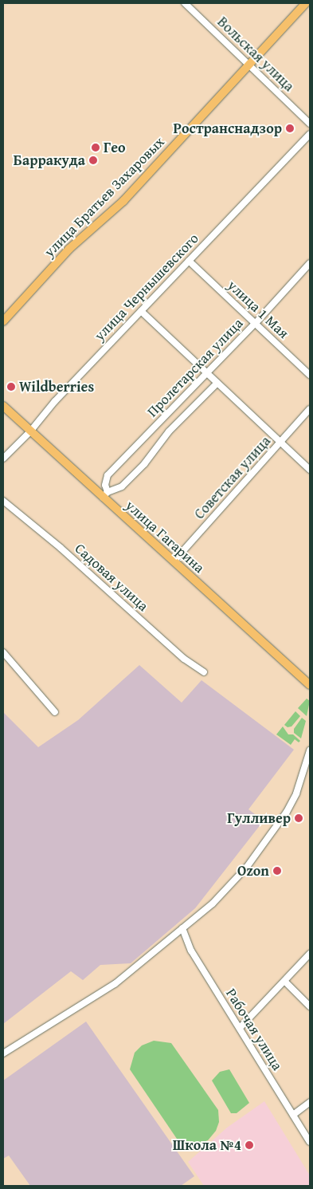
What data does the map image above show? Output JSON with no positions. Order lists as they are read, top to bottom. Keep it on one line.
{"streets":{"main road":["улица Братьев Захаровых","улица Гагарина"],"street":["Вольская улица","улица Чернышевского","улица 1 Мая","Пролетарская улица","Советская улица","Садовая улица","Рабочая улица"]},"crossings":[["Вольская улица","улица Братьев Захаровых"],["улица Чернышевского","улица 1 Мая"],["улица Чернышевского","улица Гагарина"],["улица 1 Мая","Пролетарская улица"],["Пролетарская улица","улица Гагарина"],["Советская улица","улица Гагарина"]],"places":["Ространснадзор","Гео","Барракуда","Wildberries","Гулливер","Ozon","Школа №4"]}
